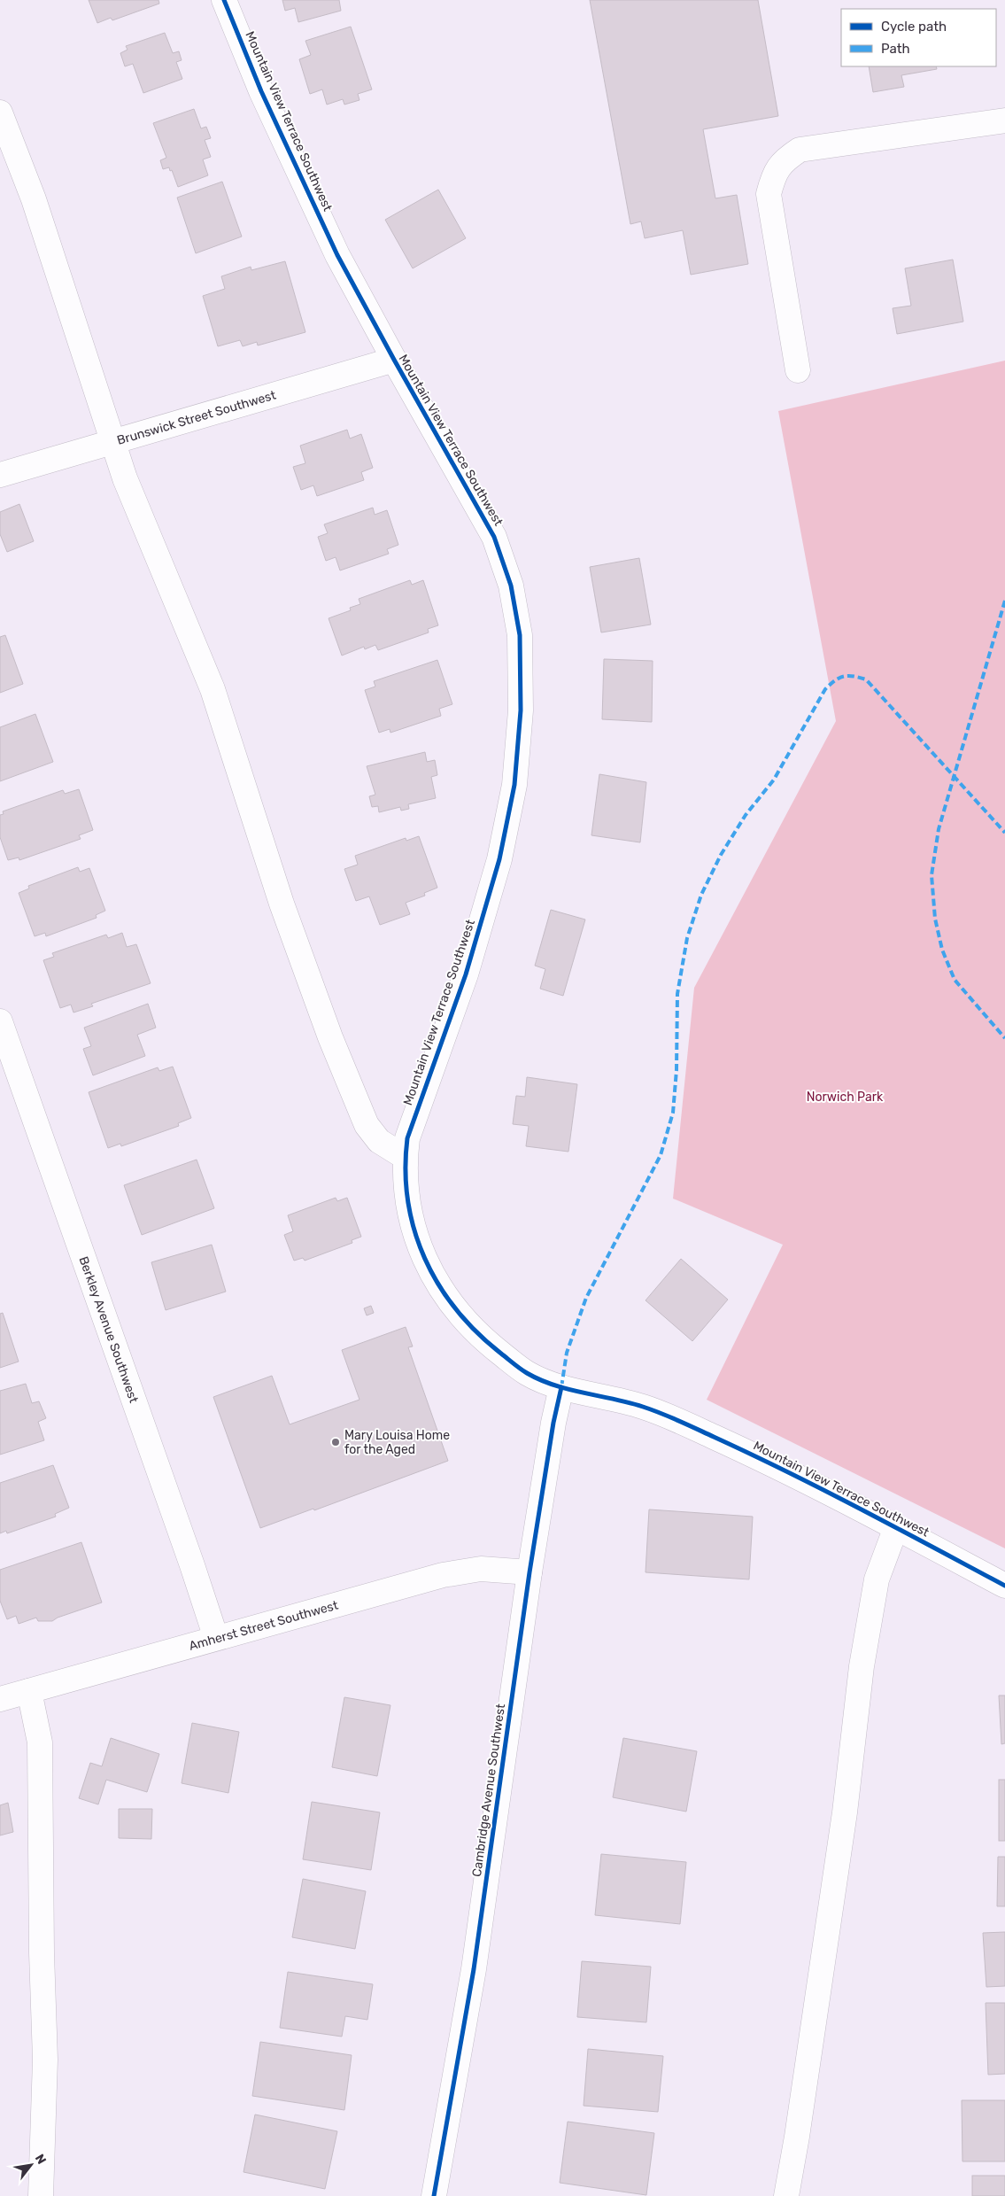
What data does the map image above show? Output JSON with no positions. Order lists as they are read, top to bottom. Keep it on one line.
{"streets":{"street":["Mountain View Terrace Southwest","Brunswick Street Southwest","Berkley Avenue Southwest","Amherst Street Southwest","Cambridge Avenue Southwest"]},"crossings":[["Mountain View Terrace Southwest","Brunswick Street Southwest"],["Mountain View Terrace Southwest","Cambridge Avenue Southwest"],["Berkley Avenue Southwest","Amherst Street Southwest"],["Amherst Street Southwest","Cambridge Avenue Southwest"]],"parks":["Norwich Park"],"places":["Mary Louisa Home for the Aged"],"legend":["Cycle path","Path"],"north":"top right"}
